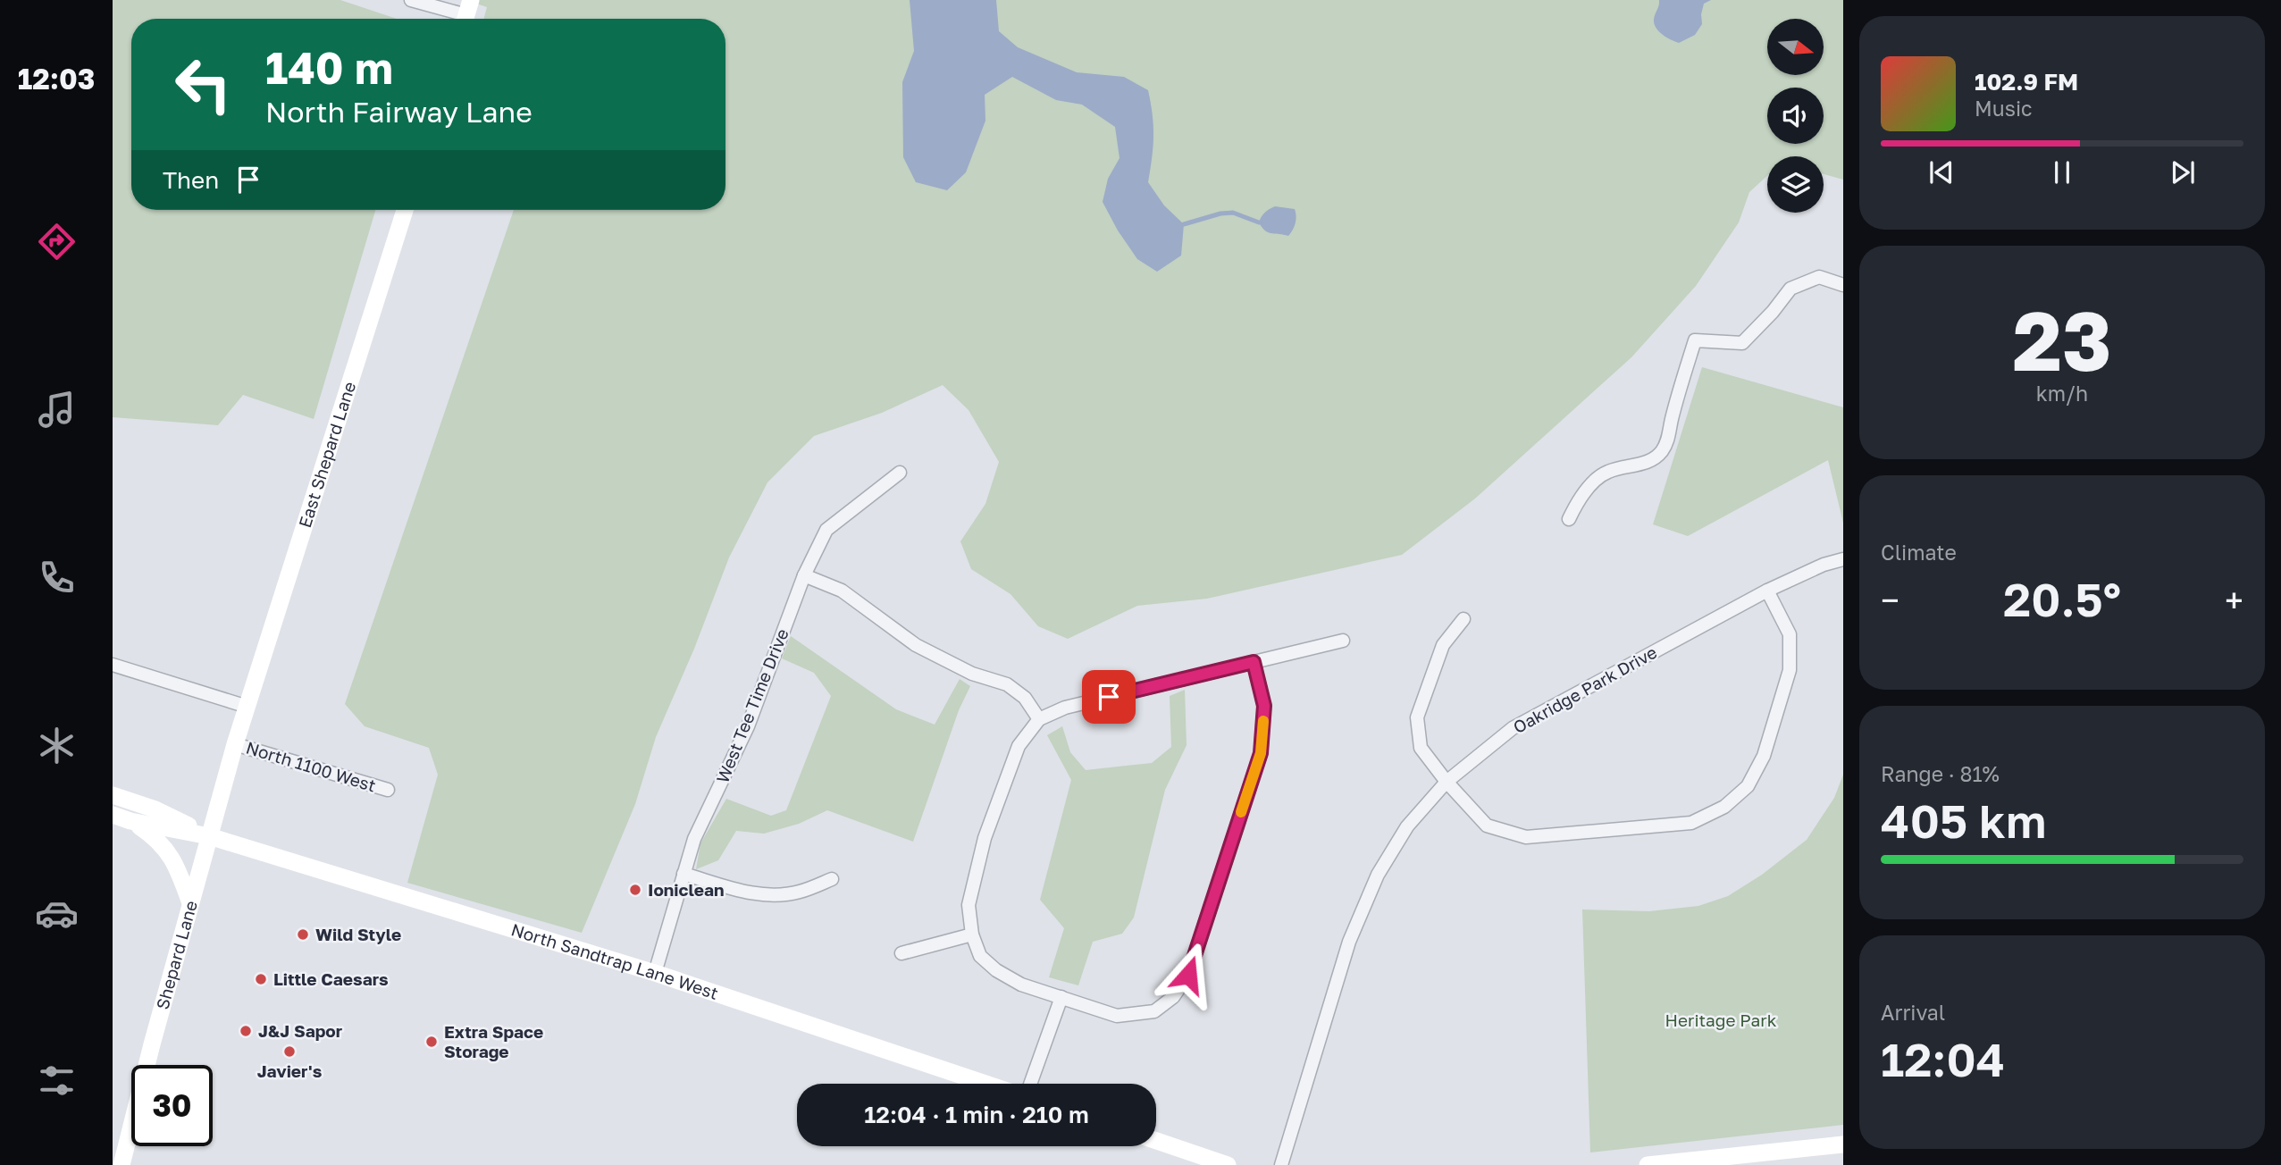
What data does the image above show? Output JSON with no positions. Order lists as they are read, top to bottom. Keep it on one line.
{"streets":{"street":["East Shepard Lane","Oakridge Park Drive","West Tee Time Drive","North 1100 West","Shepard Lane","North Sandtrap Lane West"]},"crossings":[["East Shepard Lane","North 1100 West"],["East Shepard Lane","Shepard Lane"],["West Tee Time Drive","North Sandtrap Lane West"],["North 1100 West","Shepard Lane"],["Shepard Lane","North Sandtrap Lane West"]],"parks":["Heritage Park"],"places":["Ioniclean","Wild Style","Little Caesars","J&J Sapor","Extra Space Storage","Javier's"],"north":"right","page":{"tabs":"12:03","turn":["140 m","North Fairway Lane"],"song":["102.9 FM","Music"],"then":"Then","tile":[["23","km/h"],"Climate",["Range · 81%","405 km"],["Arrival","12:04"]],"heat":["−","20.5°","+"],"limit":"30","trip":"12:04 · 1 min · 210 m"}}
